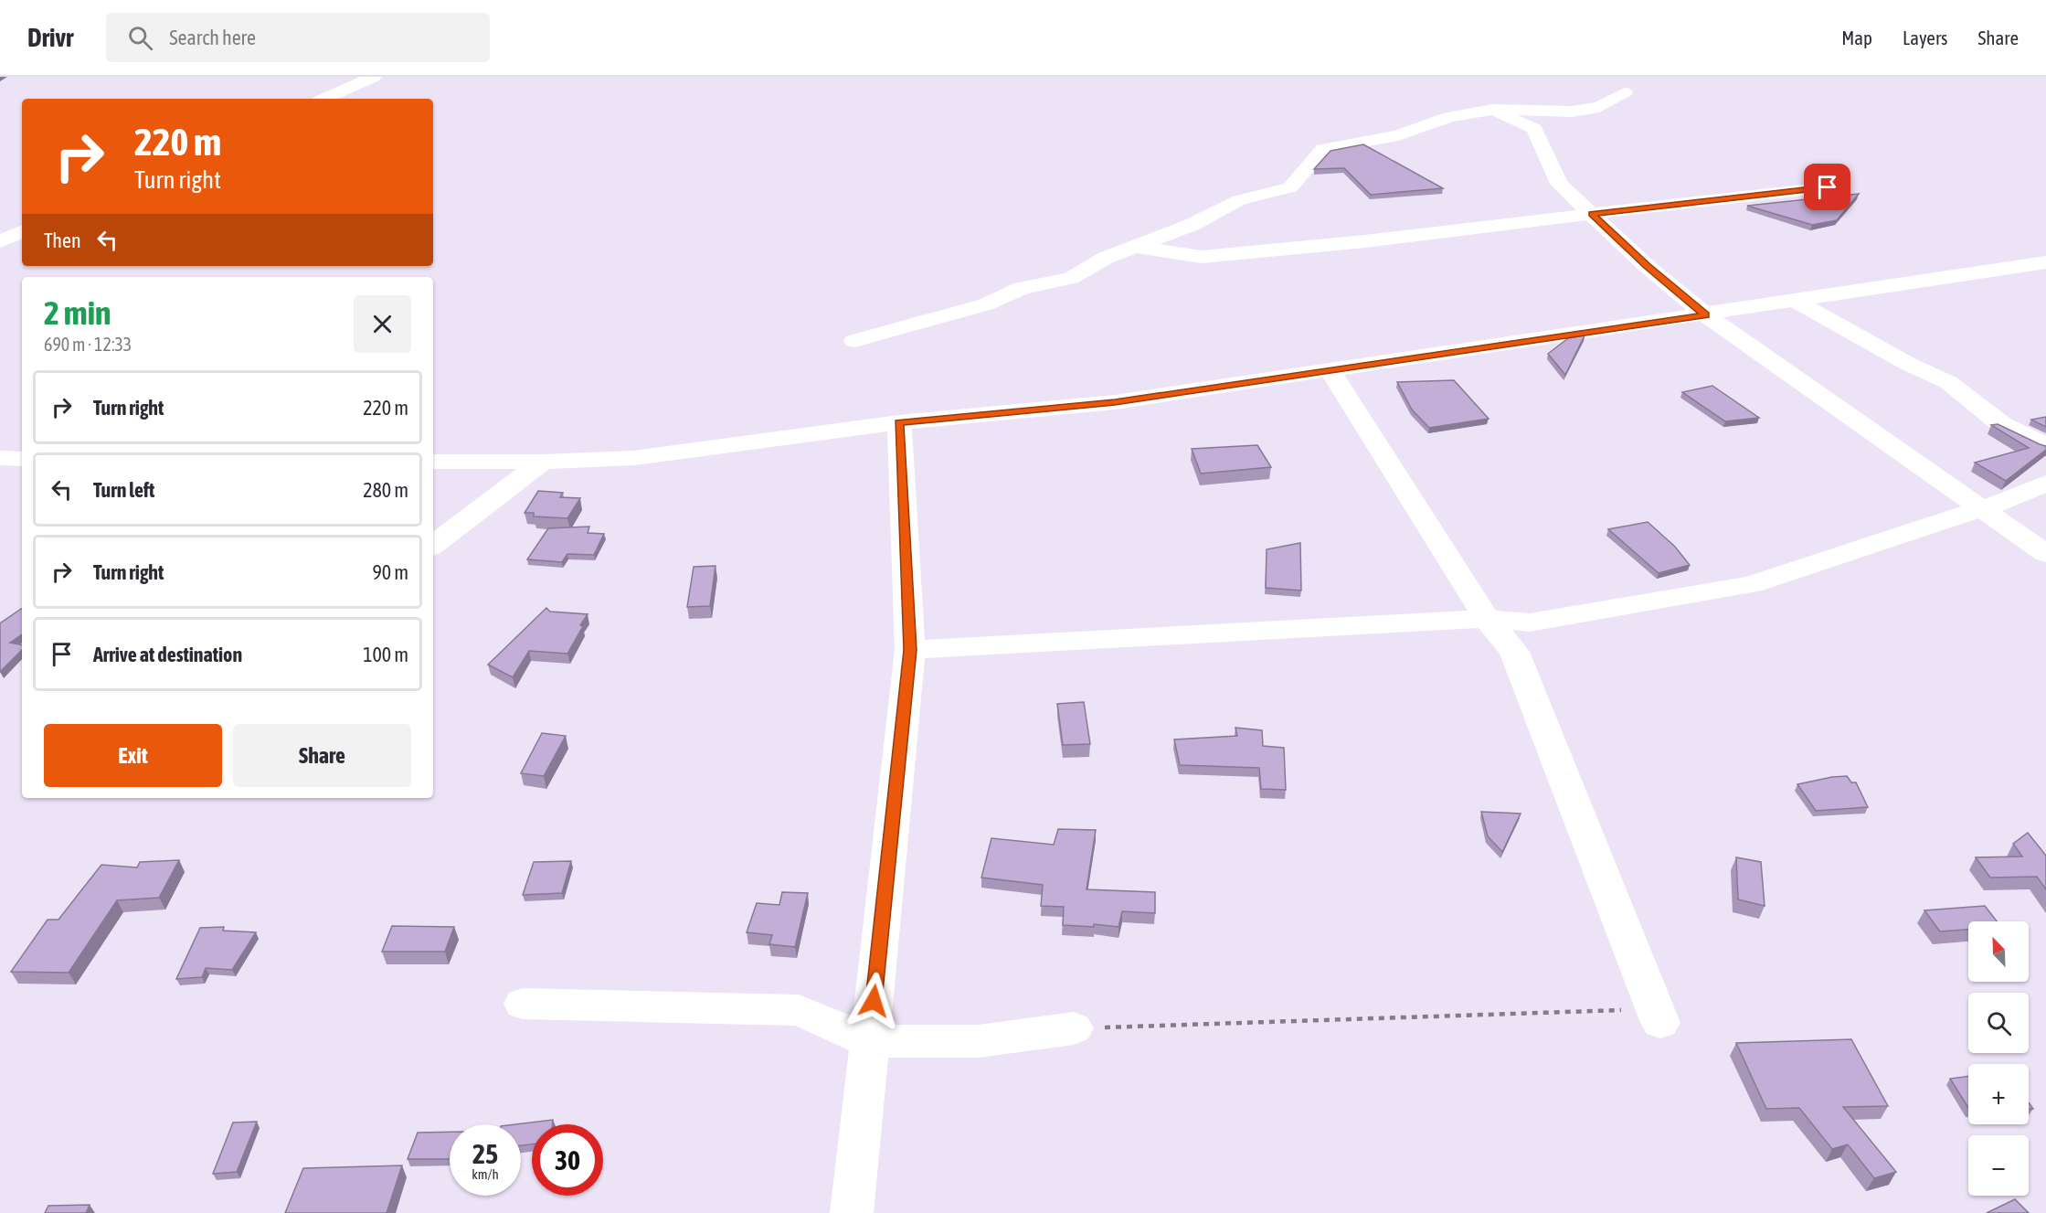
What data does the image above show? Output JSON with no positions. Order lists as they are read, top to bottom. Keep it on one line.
{"north":"top left","page":{"header":"Drivr","search":"Search here","nav":["Map","Layers","Share"],"turn":["220 m","Turn right"],"then":"Then","heading":["2 min","690 m · 12:33"],"list":[{"name":"Turn right","value":"220 m"},{"name":"Turn left","value":"280 m"},{"name":"Turn right","value":"90 m"},{"name":"Arrive at destination","value":"100 m"}],"buttons":["Exit","Share"],"map_buttons":["+","−"],"speed":"25 km/h","limit":"30"}}
